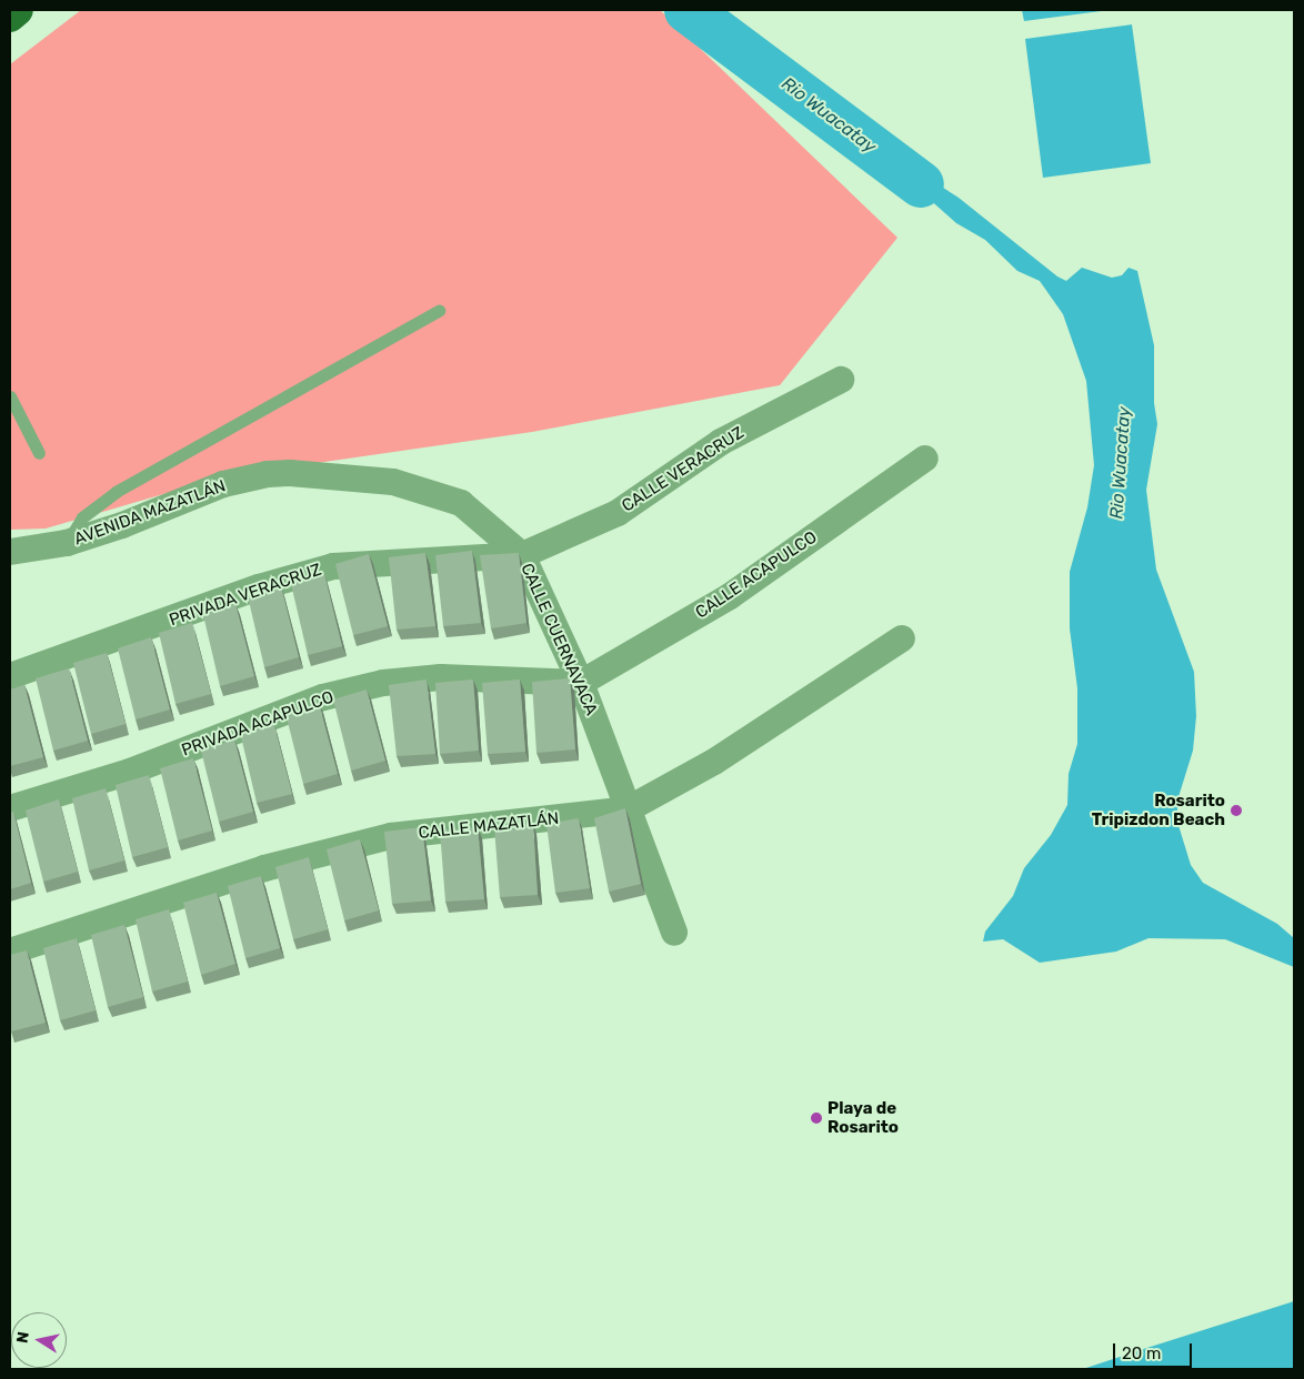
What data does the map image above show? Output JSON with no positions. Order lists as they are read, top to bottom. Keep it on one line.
{"streets":{"street":["CALLE VERACRUZ","AVENIDA MAZATLÁN","CALLE ACAPULCO","PRIVADA VERACRUZ","CALLE CUERNAVACA","PRIVADA ACAPULCO","CALLE MAZATLÁN"]},"crossings":[["CALLE VERACRUZ","PRIVADA VERACRUZ"],["CALLE VERACRUZ","CALLE CUERNAVACA"],["AVENIDA MAZATLÁN","CALLE CUERNAVACA"],["CALLE ACAPULCO","CALLE CUERNAVACA"],["CALLE ACAPULCO","PRIVADA ACAPULCO"],["PRIVADA VERACRUZ","CALLE CUERNAVACA"],["CALLE CUERNAVACA","PRIVADA ACAPULCO"],["CALLE CUERNAVACA","CALLE MAZATLÁN"]],"water":["Rio Wuacatay"],"places":["Rosarito Tripizdon Beach","Playa de Rosarito"],"scale_bar":"20 m","north":"left"}
